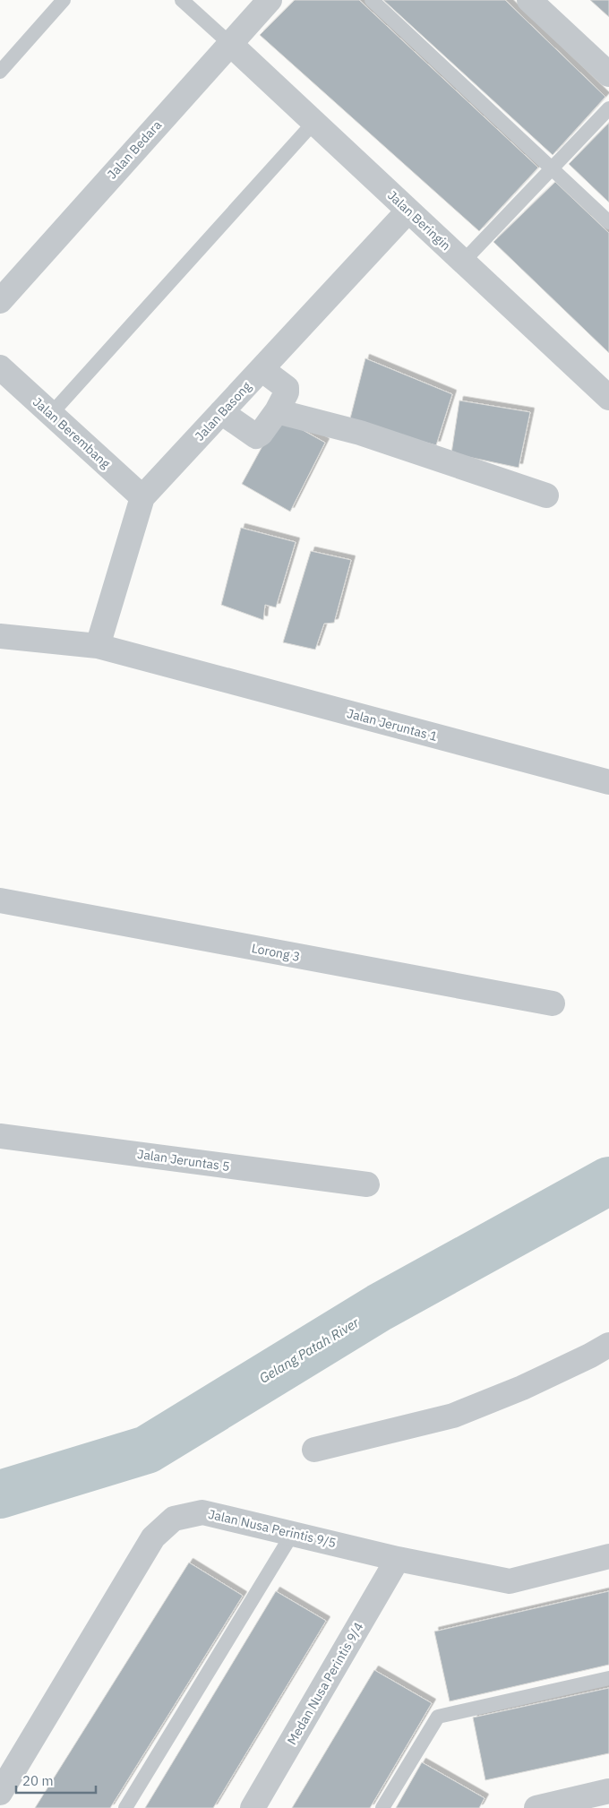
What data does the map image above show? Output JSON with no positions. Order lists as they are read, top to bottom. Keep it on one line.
{"streets":{"street":["Jalan Bedara","Jalan Beringin","Jalan Basong","Jalan Berembang","Jalan Jeruntas 1","Lorong 3","Jalan Jeruntas 5","Jalan Nusa Perintis 9/5","Medan Nusa Perintis 9/4"]},"crossings":[["Jalan Bedara","Jalan Beringin"],["Jalan Beringin","Jalan Basong"],["Jalan Basong","Jalan Berembang"],["Jalan Basong","Jalan Jeruntas 1"],["Jalan Nusa Perintis 9/5","Medan Nusa Perintis 9/4"]],"water":["Gelang Patah River"],"scale_bar":"20 m"}
